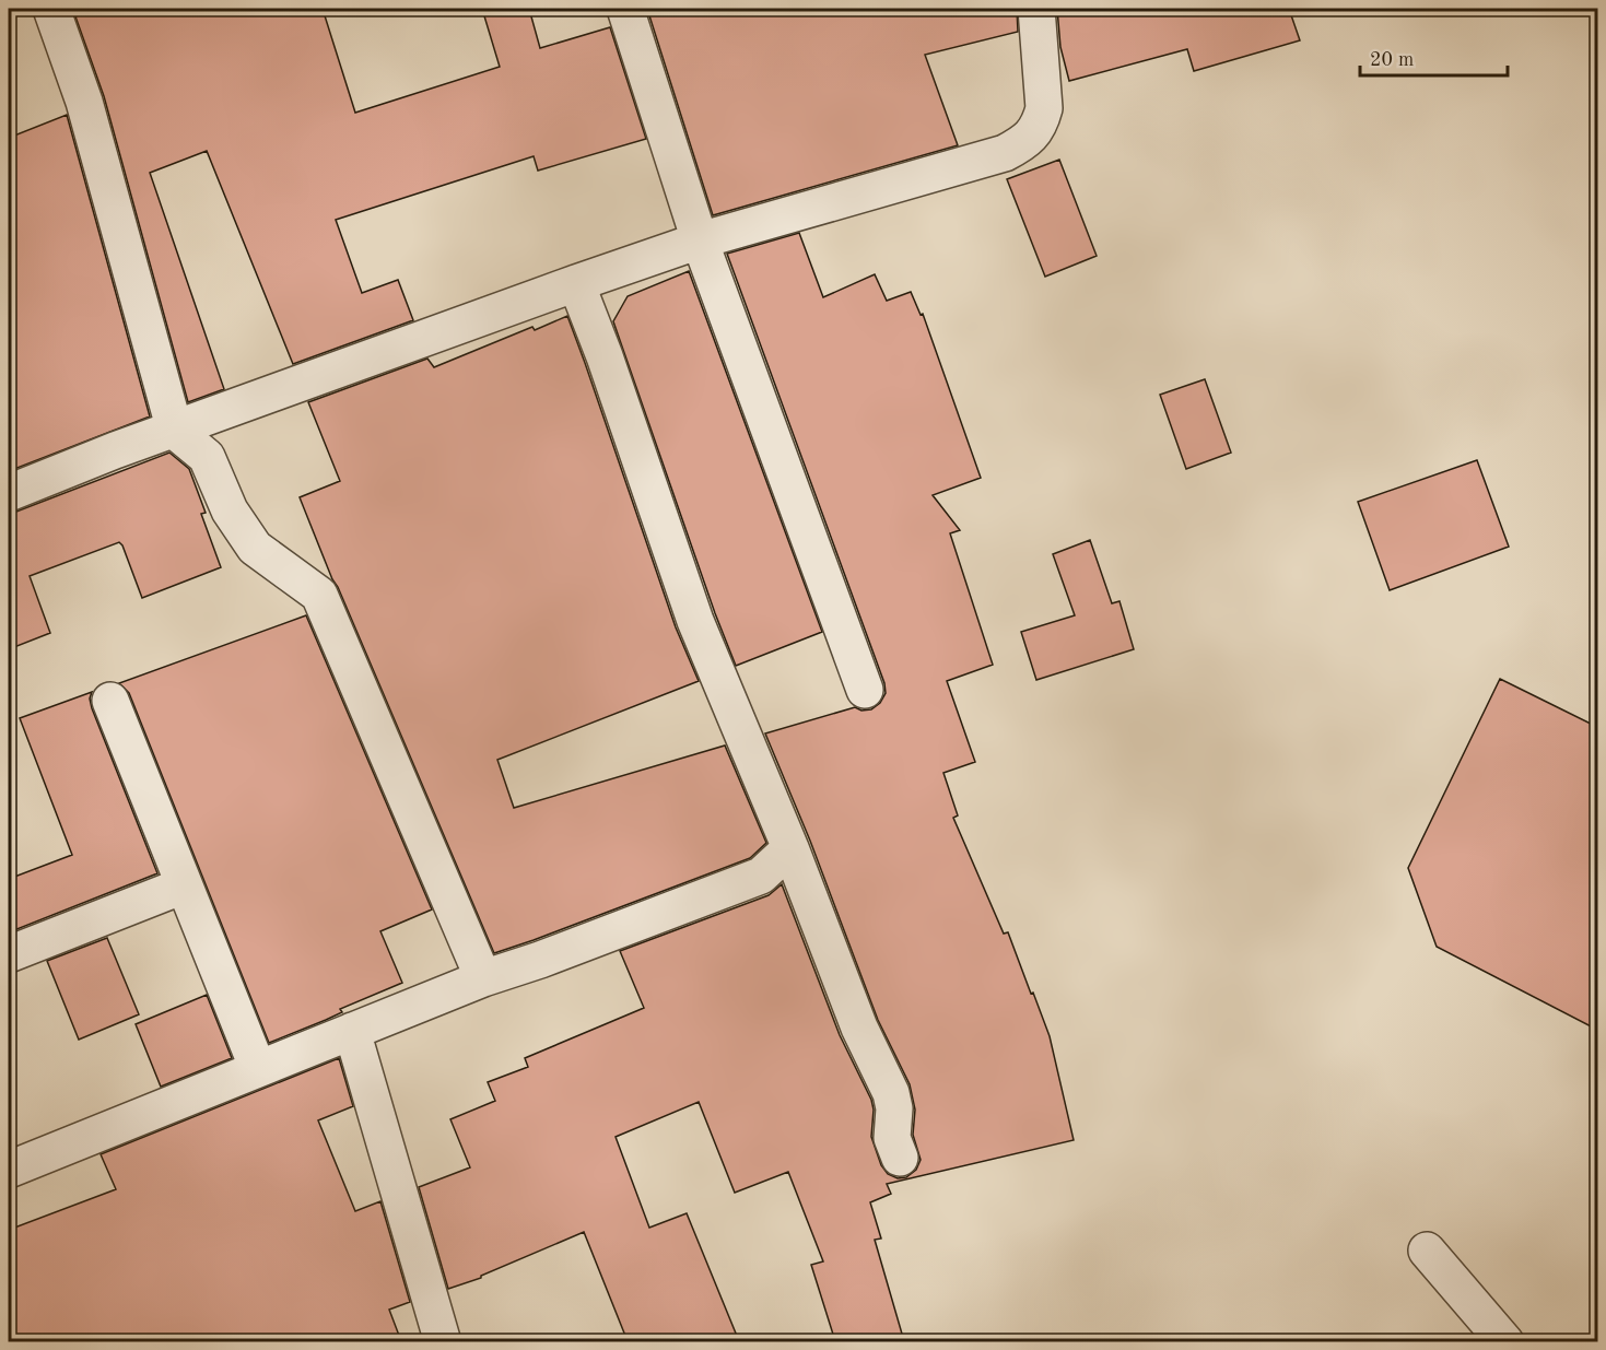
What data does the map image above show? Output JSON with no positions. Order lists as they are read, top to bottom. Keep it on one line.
{"scale_bar":"20 m"}
